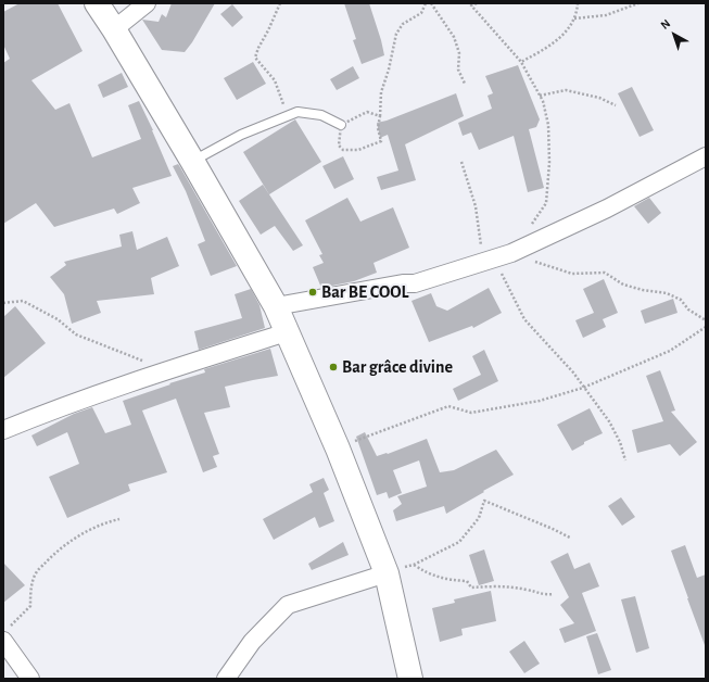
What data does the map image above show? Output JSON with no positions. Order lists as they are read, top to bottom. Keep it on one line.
{"places":["Bar BE COOL","Bar grâce divine"],"north":"top left"}
